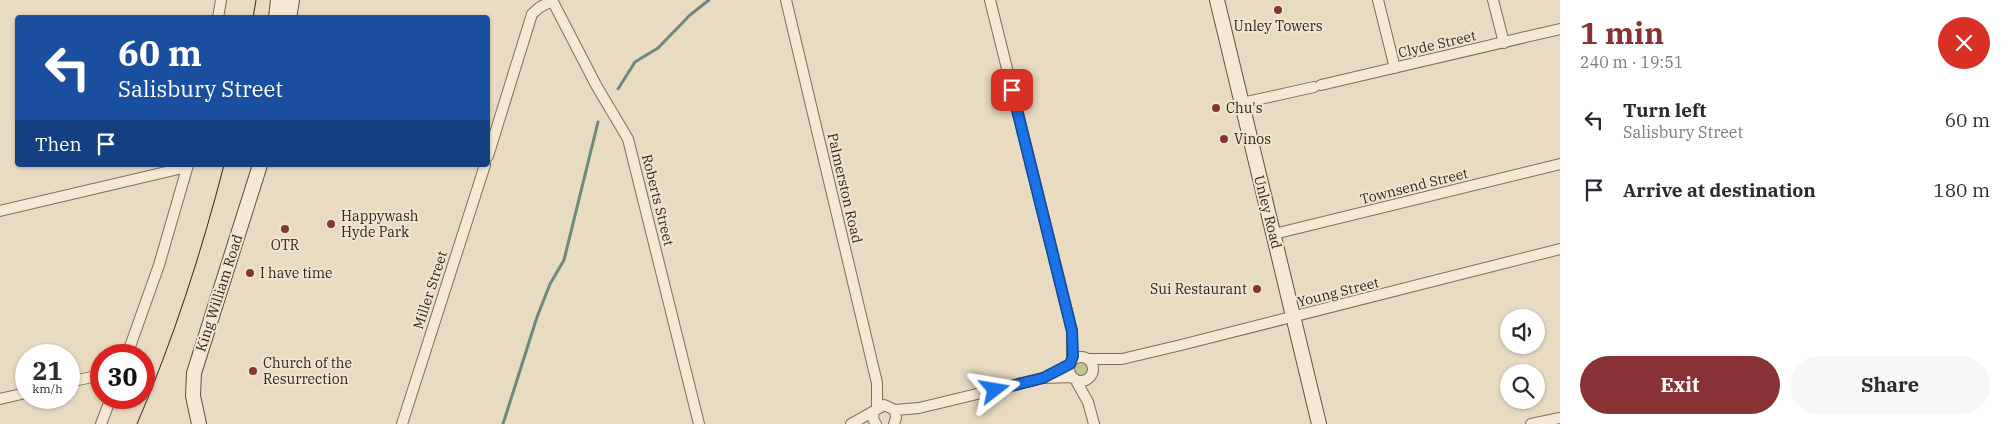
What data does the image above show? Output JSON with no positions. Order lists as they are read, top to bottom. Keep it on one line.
{"streets":{"main road":["Unley Road","King William Road"],"street":["Clyde Street","Townsend Street","Palmerston Road","Roberts Street","Miller Street","Young Street"]},"crossings":[["Clyde Street","Unley Road"],["Townsend Street","Unley Road"],["Unley Road","Young Street"]],"places":["Unley Towers","Chu's","Vinos","Happywash Hyde Park","OTR","I have time","Sui Restaurant","Church of the Resurrection"],"page":{"heading":["1 min","240 m · 19:51"],"turn":["60 m","Salisbury Street"],"list":[{"name":"Turn left","note":"Salisbury Street","value":"60 m"},{"name":"Arrive at destination","value":"180 m"}],"then":"Then","speed":"21 km/h","limit":"30","buttons":["Exit","Share"]}}
